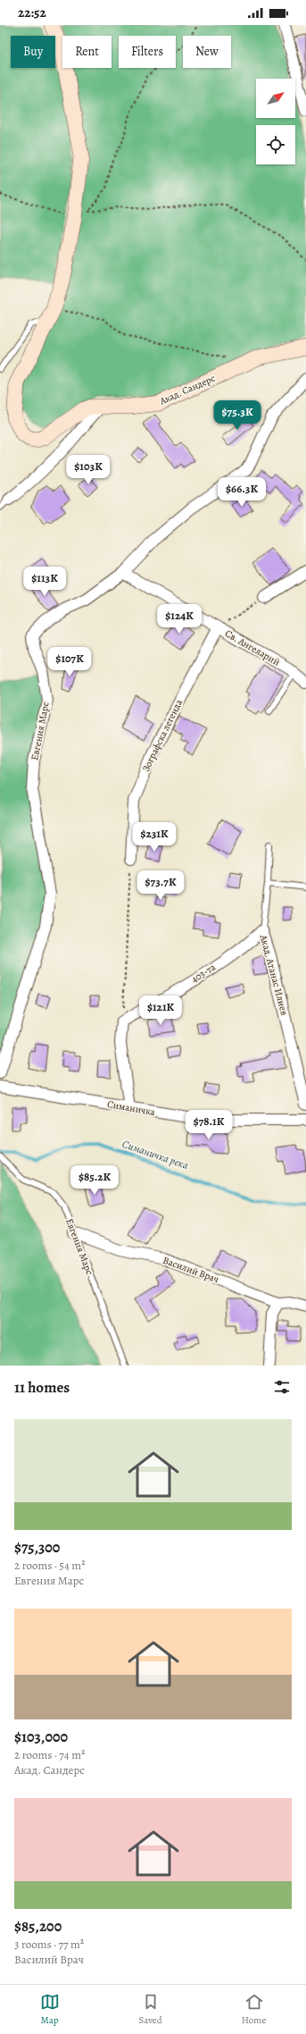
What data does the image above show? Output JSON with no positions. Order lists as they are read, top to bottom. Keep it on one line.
{"streets":{"street":["Акад. Сандерс","Св. Ангеларий","Евгения Марс","Зографска легенда","403-та","Акад. Атанас Илиев","Симаничка","Василий Врач"]},"crossings":[["Св. Ангеларий","Евгения Марс"],["Св. Ангеларий","Зографска легенда"],["Евгения Марс","Василий Врач"],["403-та","Акад. Атанас Илиев"]],"water":["Симаничка река"],"north":"top right","page":{"status":"22:52","chip":["Buy","Rent","Filters","New"],"price":["$75.3K","$103K","$66.3K","$113K","$124K","$107K","$231K","$73.7K","$121K","$78.1K","$85.2K"],"heading":"11 homes","list":[{"name":"$75,300","note":"2 rooms · 54 m² · Евгения Марс"},{"name":"$103,000","note":"2 rooms · 74 m² · Акад. Сандерс"},{"name":"$85,200","note":"3 rooms · 77 m² · Василий Врач"}],"tabs":["Map","Saved","Home"]}}
